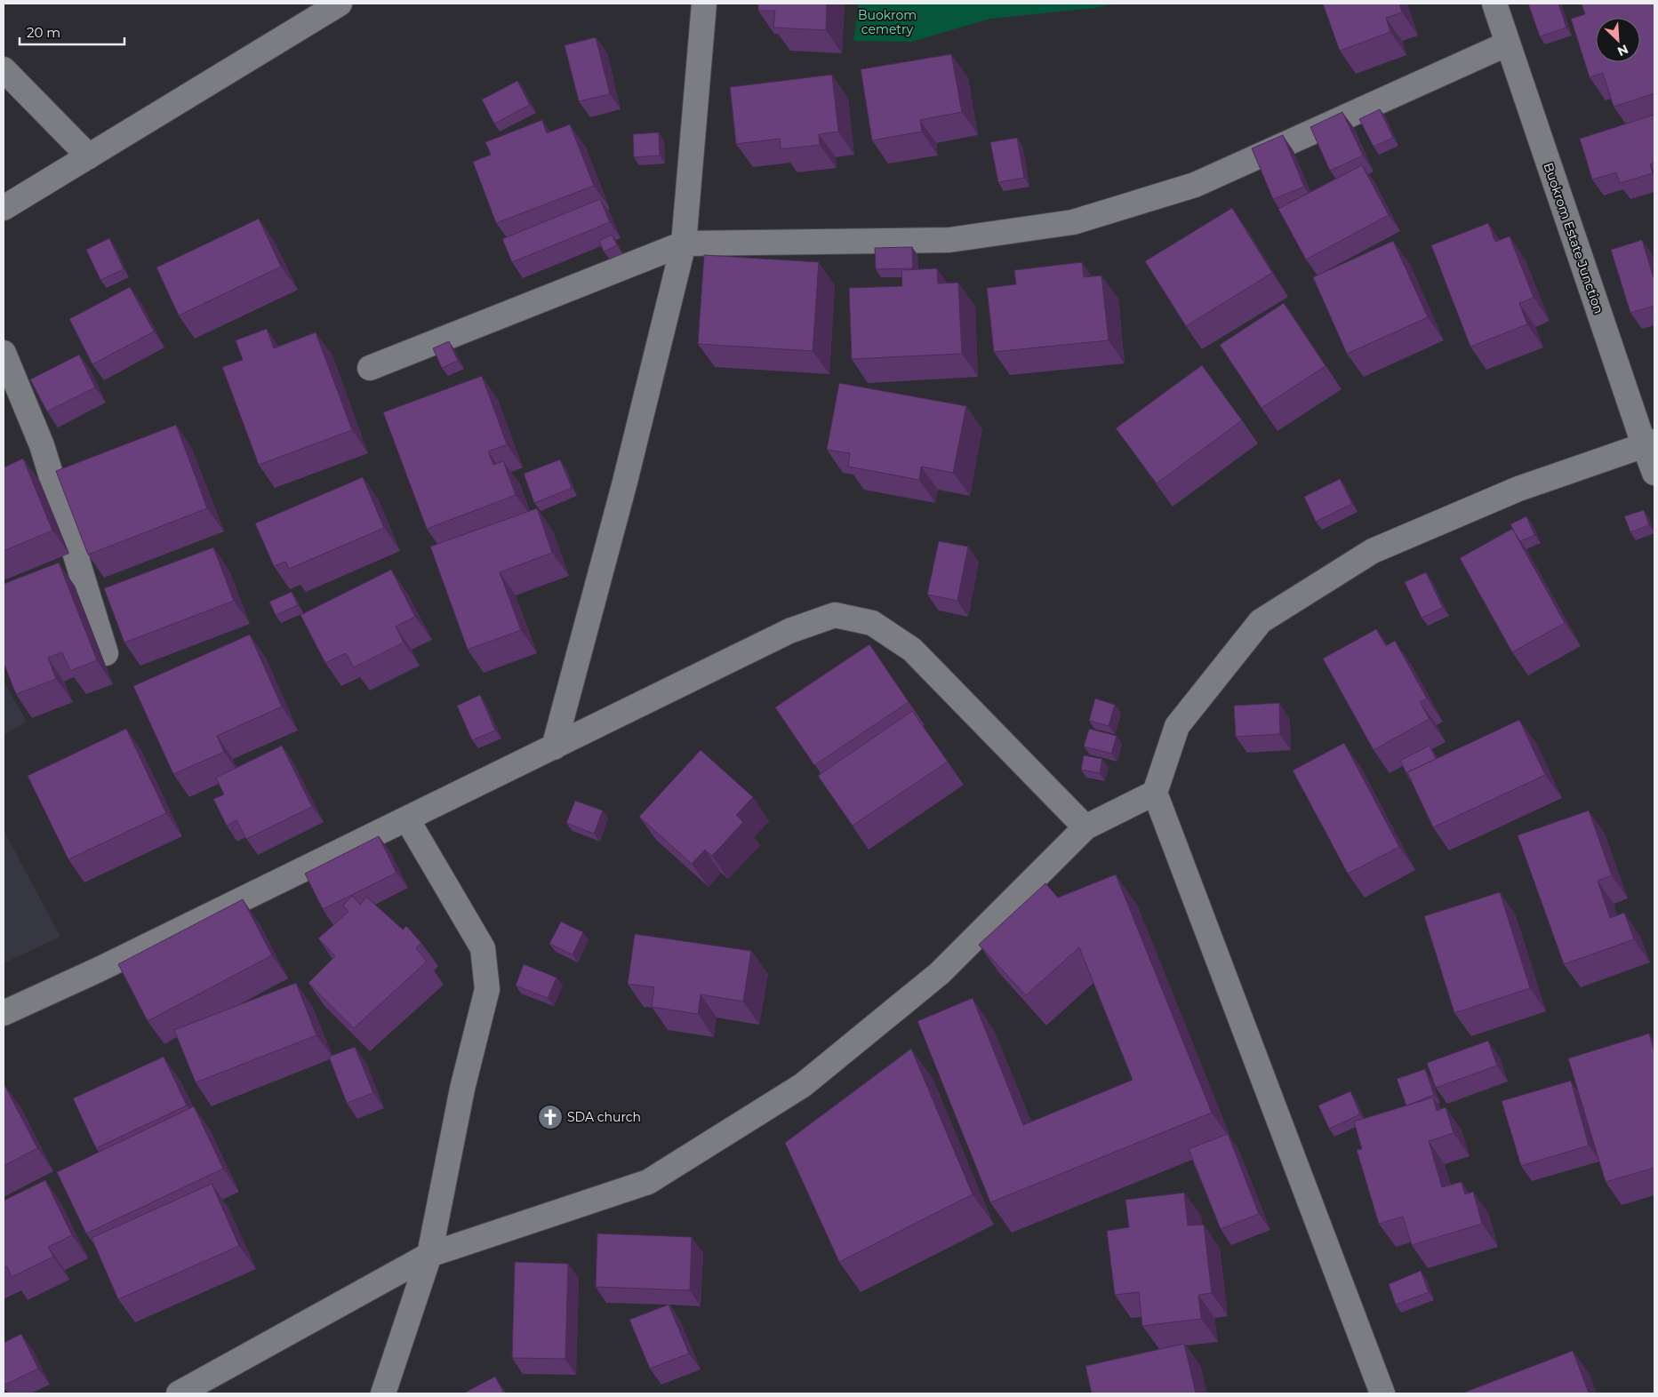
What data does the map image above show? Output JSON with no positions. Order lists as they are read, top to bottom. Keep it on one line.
{"streets":{"street":["Buokrom Estate Junction"]},"parks":["Buokrom cemetry"],"places":{"church":["SDA church"]},"scale_bar":"20 m","north":"bottom right"}
